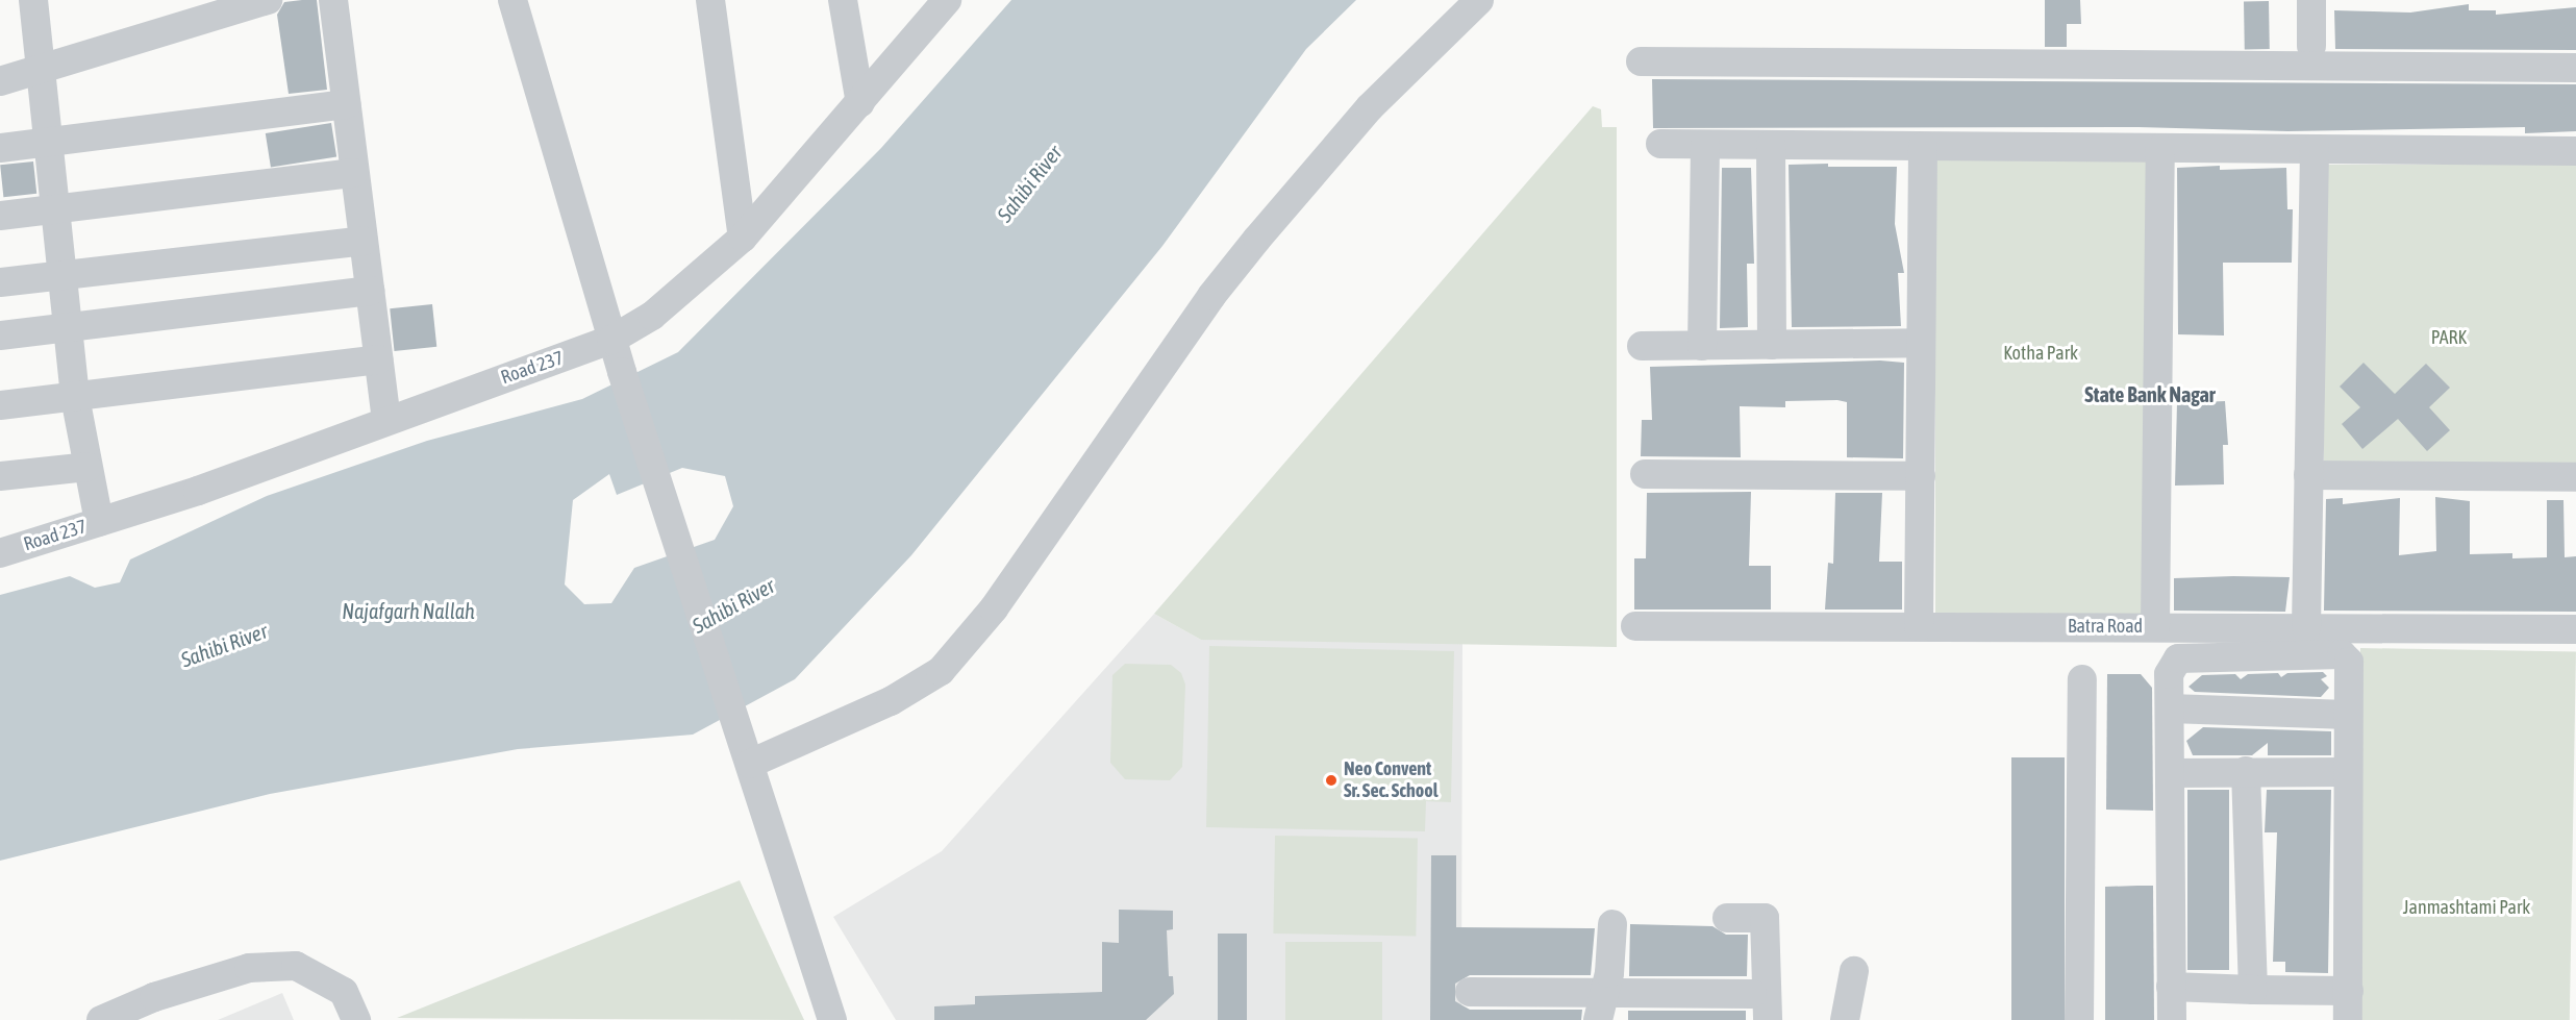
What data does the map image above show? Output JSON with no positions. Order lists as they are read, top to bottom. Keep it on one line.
{"streets":{"street":["Road 237","Batra Road"]},"districts":["State Bank Nagar"],"water":["Sahibi River","Najafgarh Nallah"],"parks":["PARK","Kotha Park","Janmashtami Park"],"places":["Neo Convent Sr. Sec. School"]}
